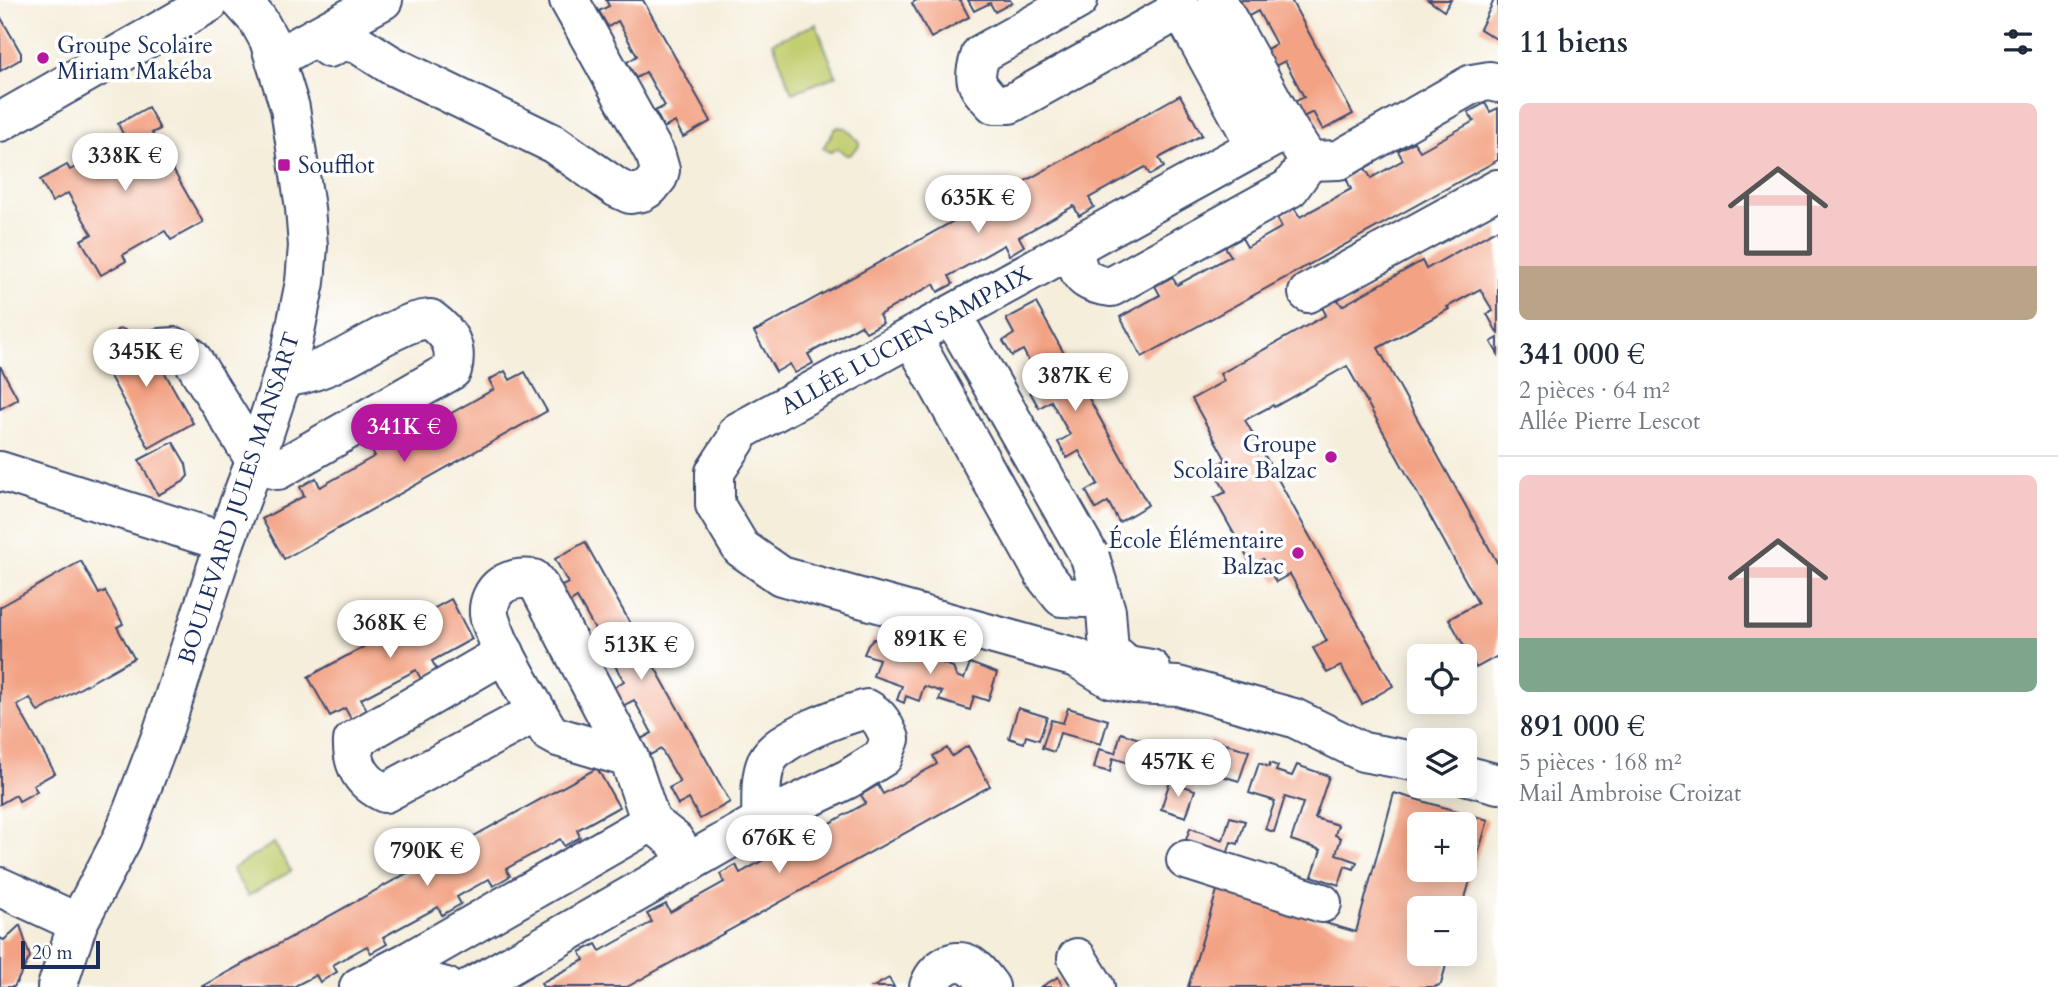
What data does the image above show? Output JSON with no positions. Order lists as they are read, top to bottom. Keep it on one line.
{"streets":{"street":["ALLÉE LUCIEN SAMPAIX","BOULEVARD JULES MANSART"]},"places":{"other":["Groupe Scolaire Miriam Makéba","Groupe Scolaire Balzac","École Élémentaire Balzac"],"transit":["Soufflot"]},"scale_bar":"20 m","page":{"heading":"11 biens","list":[{"name":"341 000 €","note":"2 pièces · 64 m² · Allée Pierre Lescot"},{"name":"891 000 €","note":"5 pièces · 168 m² · Mail Ambroise Croizat"}],"price":["338K €","635K €","345K €","387K €","341K €","368K €","891K €","513K €","457K €","676K €","790K €"],"map_buttons":["+","−"],"scale":"20 m"}}
